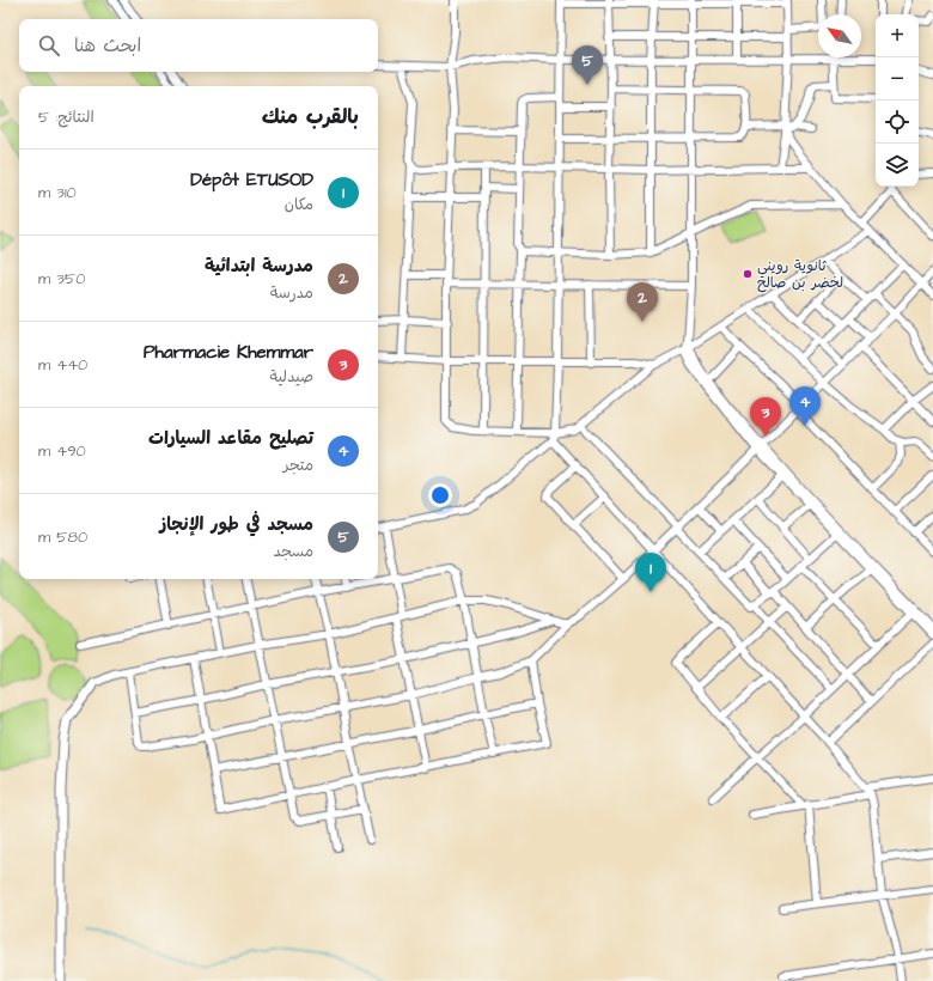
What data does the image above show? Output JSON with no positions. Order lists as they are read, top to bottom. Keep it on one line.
{"places":["ثانوية رويني لخضر بن صالح"],"north":"top left","page":{"map_buttons":["+","−"],"search":"ابحث هنا","pins":["5","2","4","3","1"],"heading":["بالقرب منك","النتائج: 5"],"list":[{"mark":"1","name":"Dépôt ETUSOD","note":"مكان","value":"310 m"},{"mark":"2","name":"مدرسة ابتدائية","note":"مدرسة","value":"350 m"},{"mark":"3","name":"Pharmacie Khemmar","note":"صيدلية","value":"440 m"},{"mark":"4","name":"تصليح مقاعد السيارات","note":"متجر","value":"490 m"},{"mark":"5","name":"مسجد في طور الإنجاز","note":"مسجد","value":"580 m"}]}}
